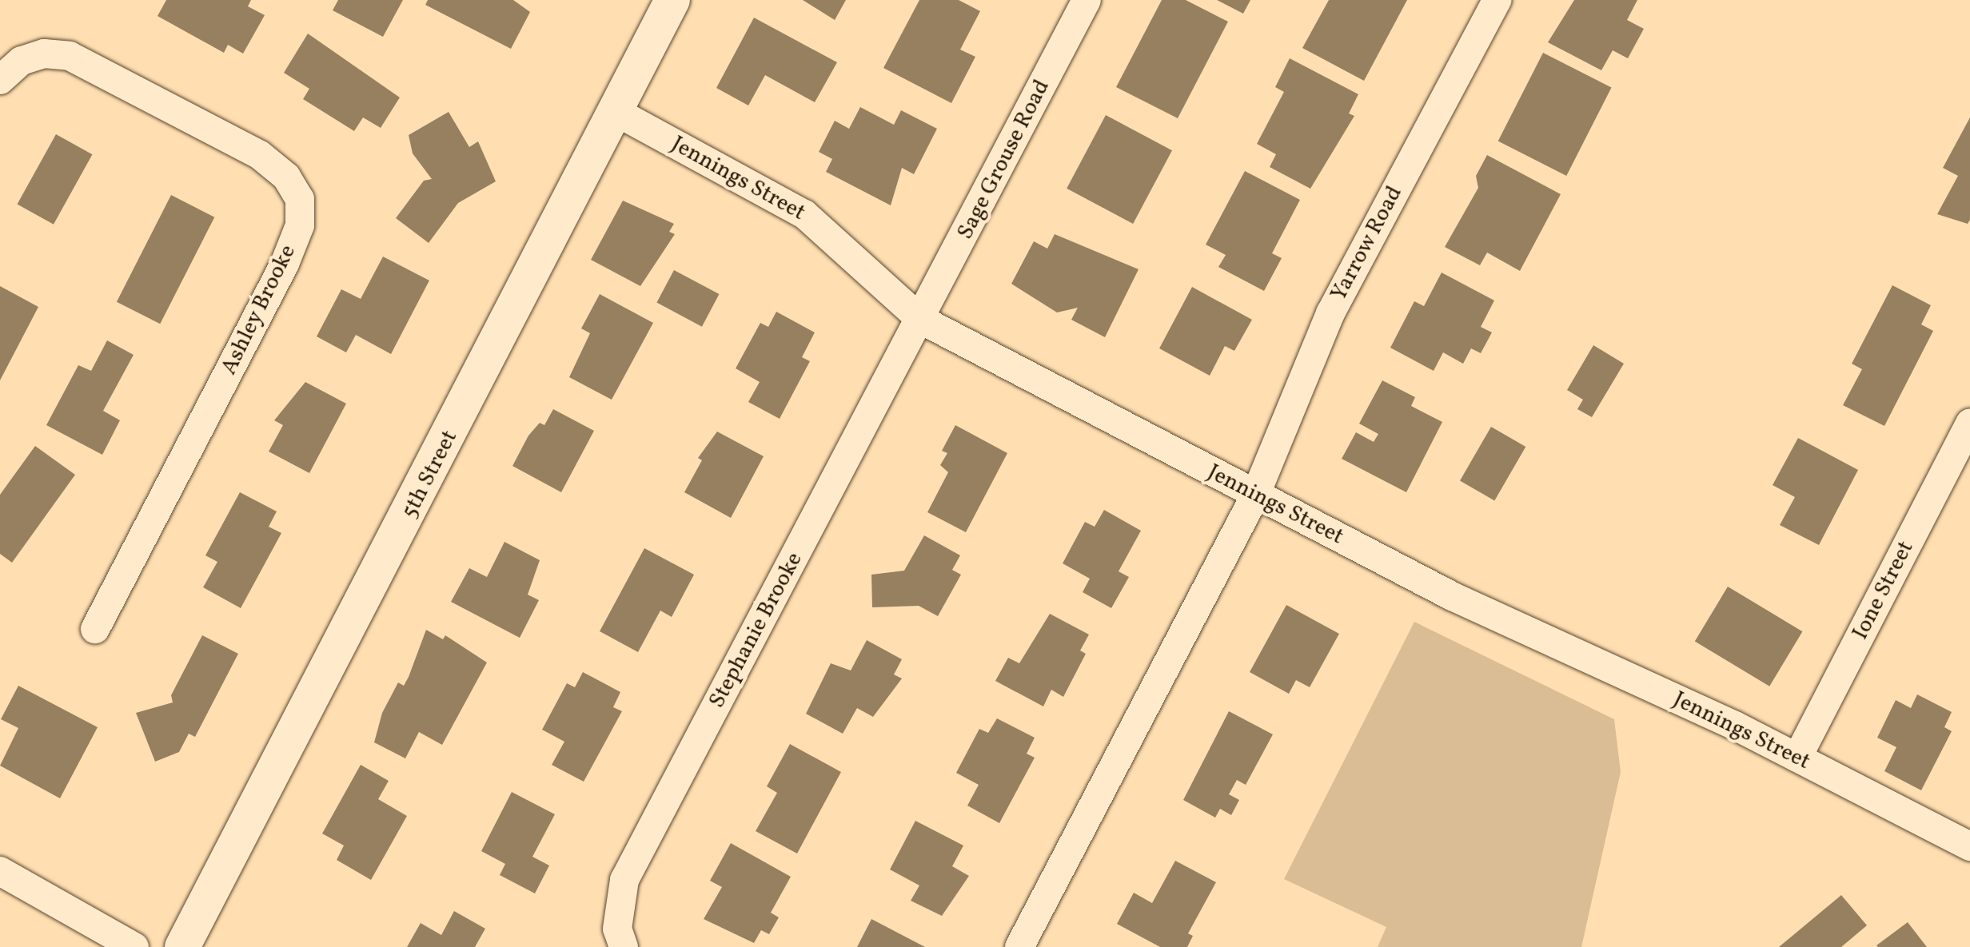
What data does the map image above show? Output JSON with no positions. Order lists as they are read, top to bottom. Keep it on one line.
{"streets":{"street":["Sage Grouse Road","Jennings Street","Yarrow Road","Ashley Brooke","5th Street","Ione Street","Stephanie Brooke"]},"crossings":[["Sage Grouse Road","Jennings Street"],["Sage Grouse Road","Stephanie Brooke"],["Jennings Street","Yarrow Road"],["Jennings Street","5th Street"],["Jennings Street","Ione Street"],["Jennings Street","Stephanie Brooke"]]}
